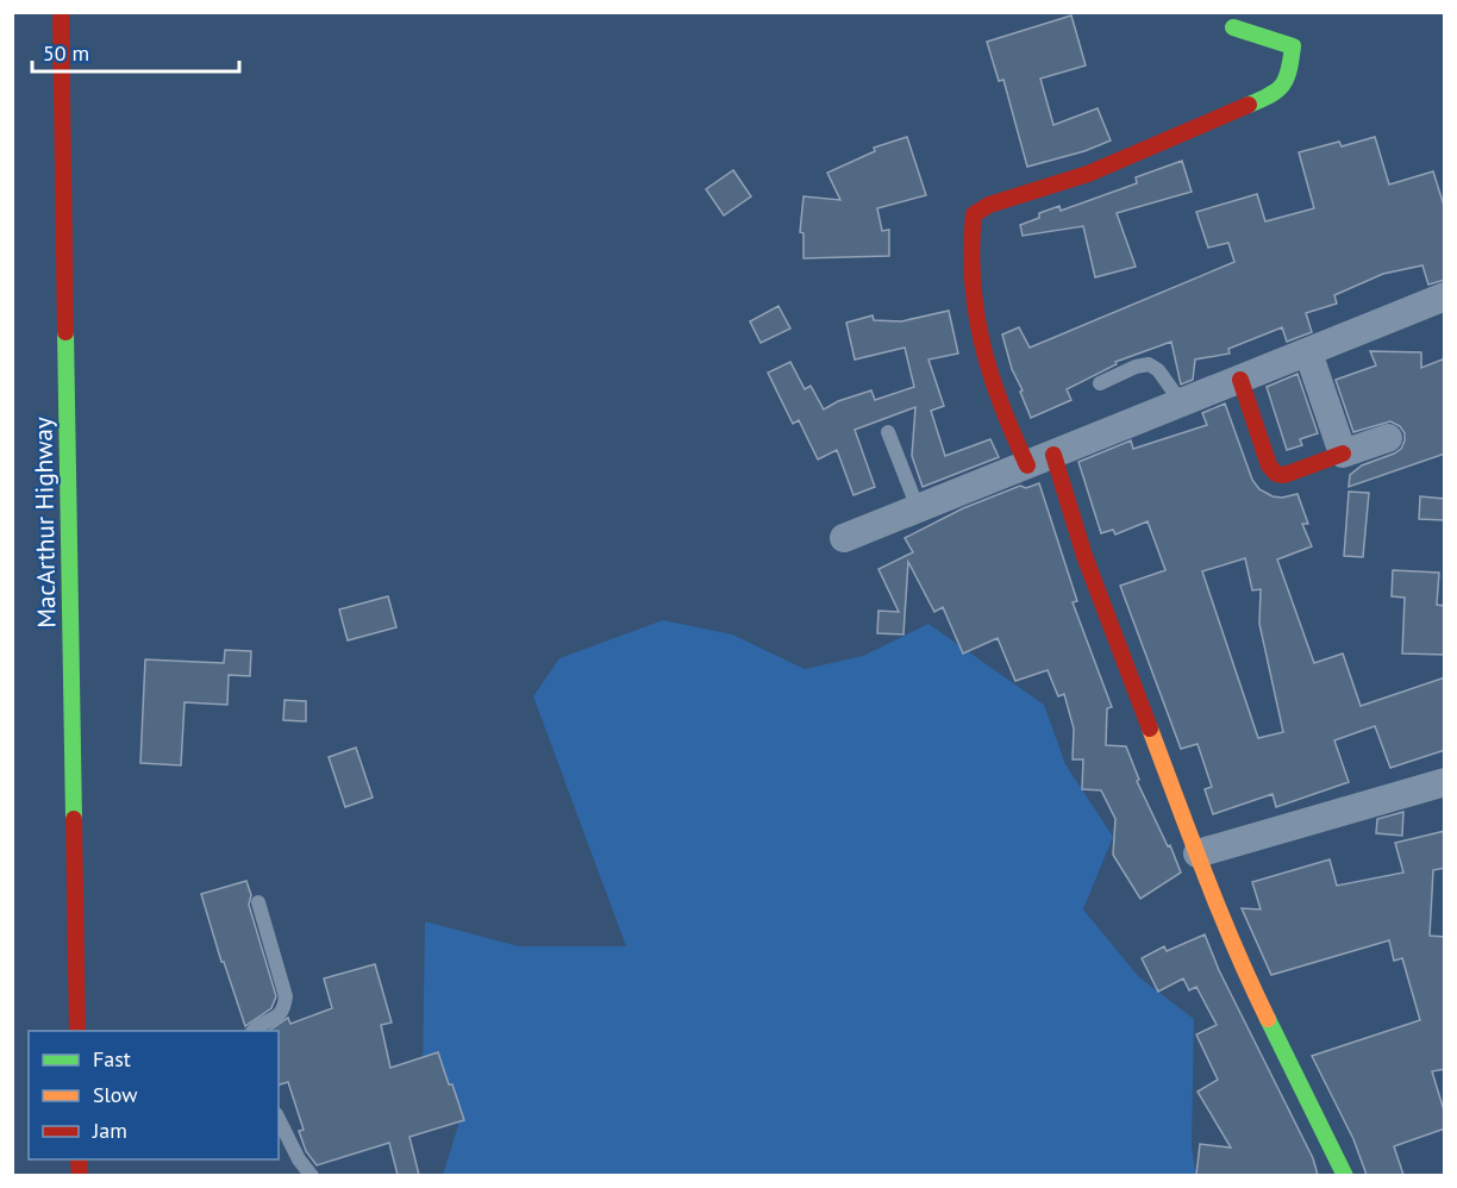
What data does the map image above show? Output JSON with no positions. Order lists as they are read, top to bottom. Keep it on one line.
{"streets":{"main road":["MacArthur Highway"]},"legend":["Fast","Slow","Jam"],"scale_bar":"50 m"}
